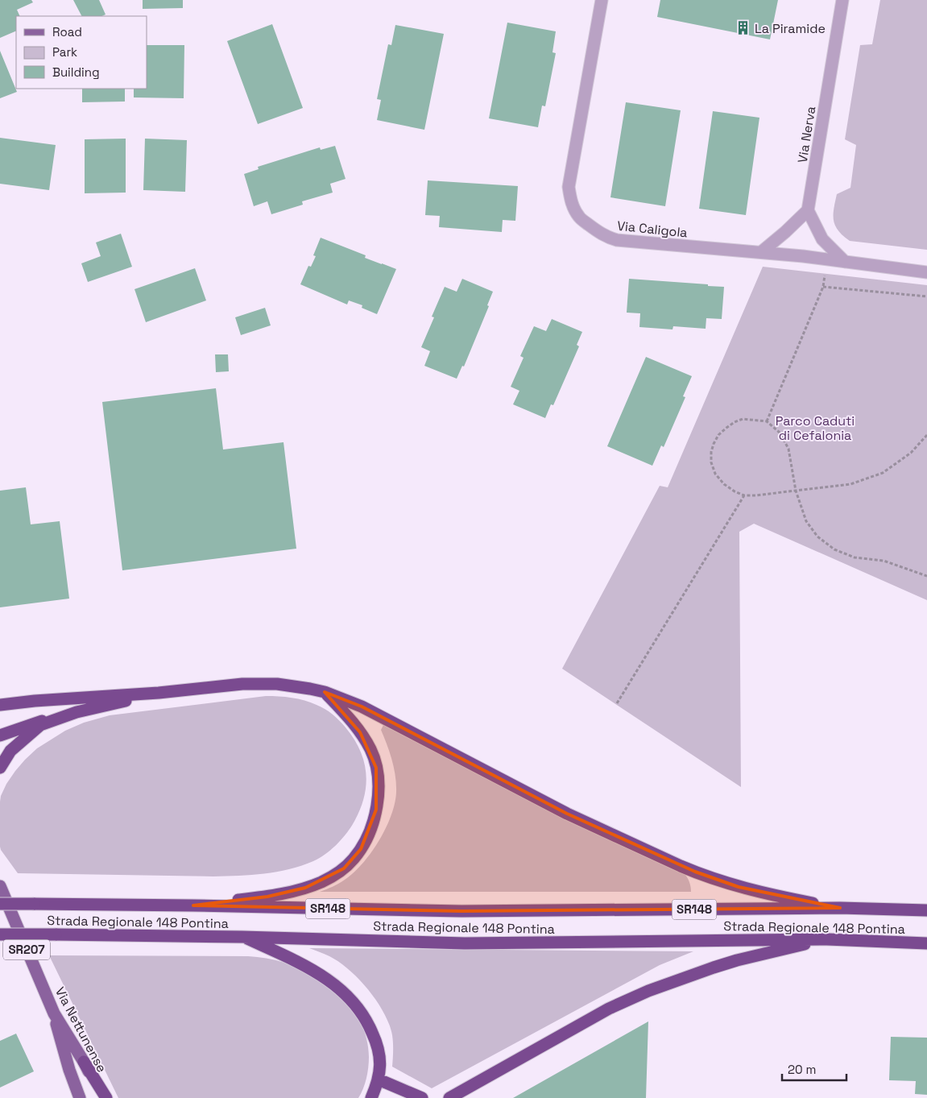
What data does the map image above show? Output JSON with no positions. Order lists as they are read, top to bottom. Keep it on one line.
{"streets":{"highway":["SR148","Strada Regionale 148 Pontina"],"main road":["SR207","Via Nettunense"],"street":["Via Nerva","Via Caligola"]},"crossings":[["SR207","Via Nettunense"]],"parks":["Parco Caduti di Cefalonia"],"places":{"building":["La Piramide"]},"legend":["Road","Park","Building"],"scale_bar":"20 m"}
